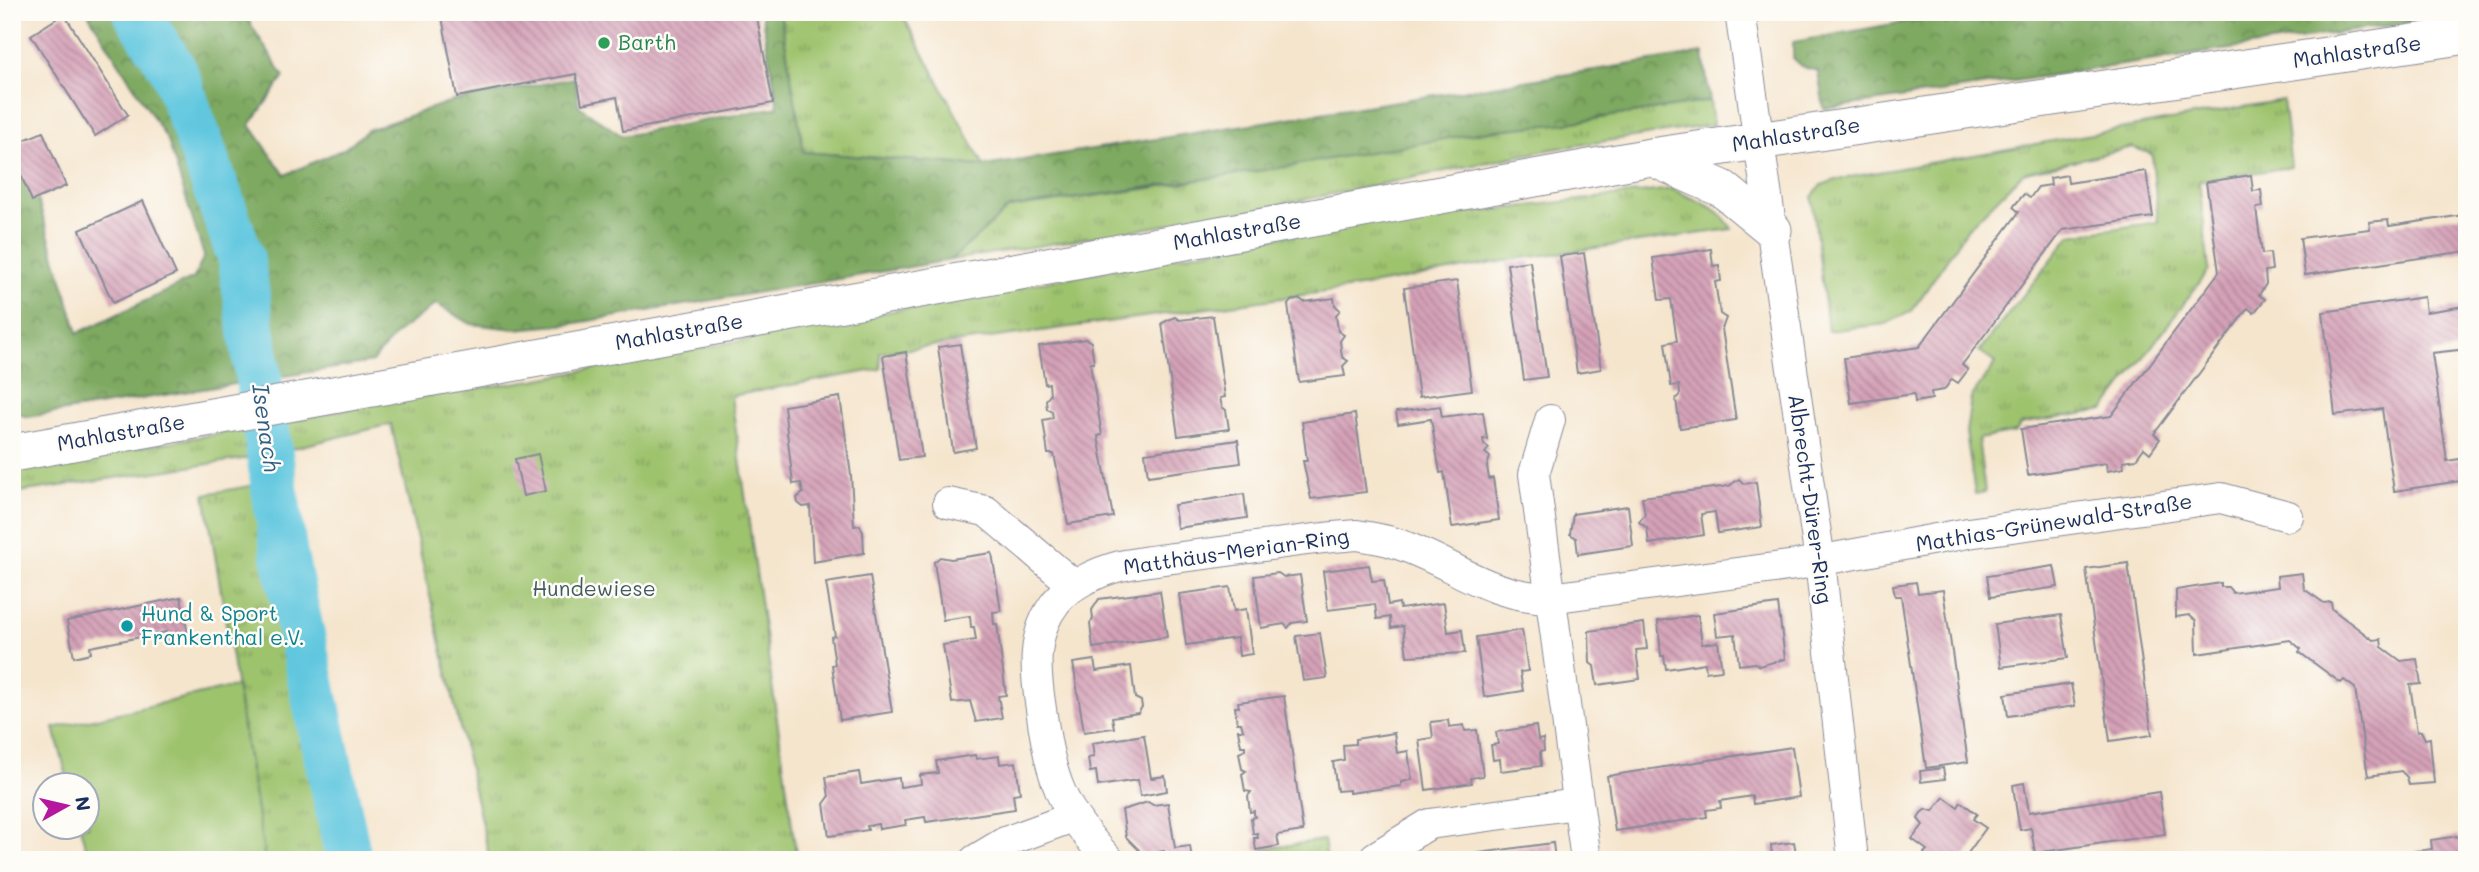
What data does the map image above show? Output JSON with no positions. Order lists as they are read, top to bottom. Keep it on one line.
{"streets":{"street":["Mahlastraße","Albrecht-Dürer-Ring","Mathias-Grünewald-Straße","Matthäus-Merian-Ring"]},"crossings":[["Mahlastraße","Albrecht-Dürer-Ring"],["Albrecht-Dürer-Ring","Mathias-Grünewald-Straße"],["Albrecht-Dürer-Ring","Matthäus-Merian-Ring"],["Mathias-Grünewald-Straße","Matthäus-Merian-Ring"]],"water":["Isenach"],"parks":["Hundewiese"],"places":["Barth","Hund & Sport Frankenthal e.V."],"north":"right"}
